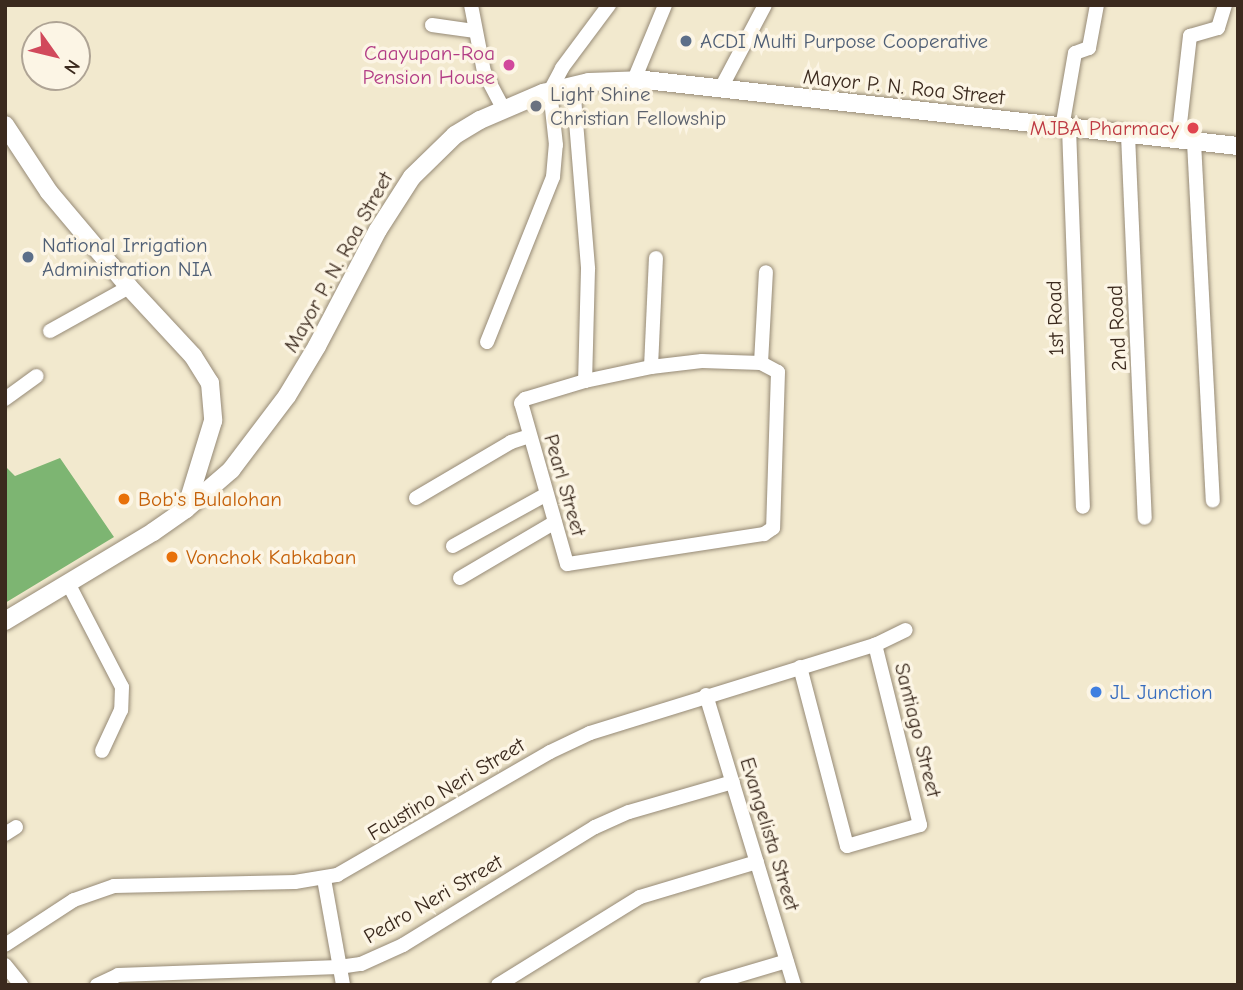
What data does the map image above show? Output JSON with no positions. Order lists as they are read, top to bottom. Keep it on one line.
{"streets":{"main road":["Mayor P. N. Roa Street"],"street":["1st Road","2nd Road","Pearl Street","Santiago Street","Faustino Neri Street","Evangelista Street","Pedro Neri Street"]},"crossings":[["Mayor P. N. Roa Street","1st Road"],["Mayor P. N. Roa Street","2nd Road"],["Santiago Street","Faustino Neri Street"],["Faustino Neri Street","Evangelista Street"],["Evangelista Street","Pedro Neri Street"]],"places":["ACDI Multi Purpose Cooperative","Caayupan-Roa Pension House","Light Shine Christian Fellowship","MJBA Pharmacy","National Irrigation Administration NIA","Bob's Bulalohan","Vonchok Kabkaban","JL Junction"],"north":"bottom right"}
